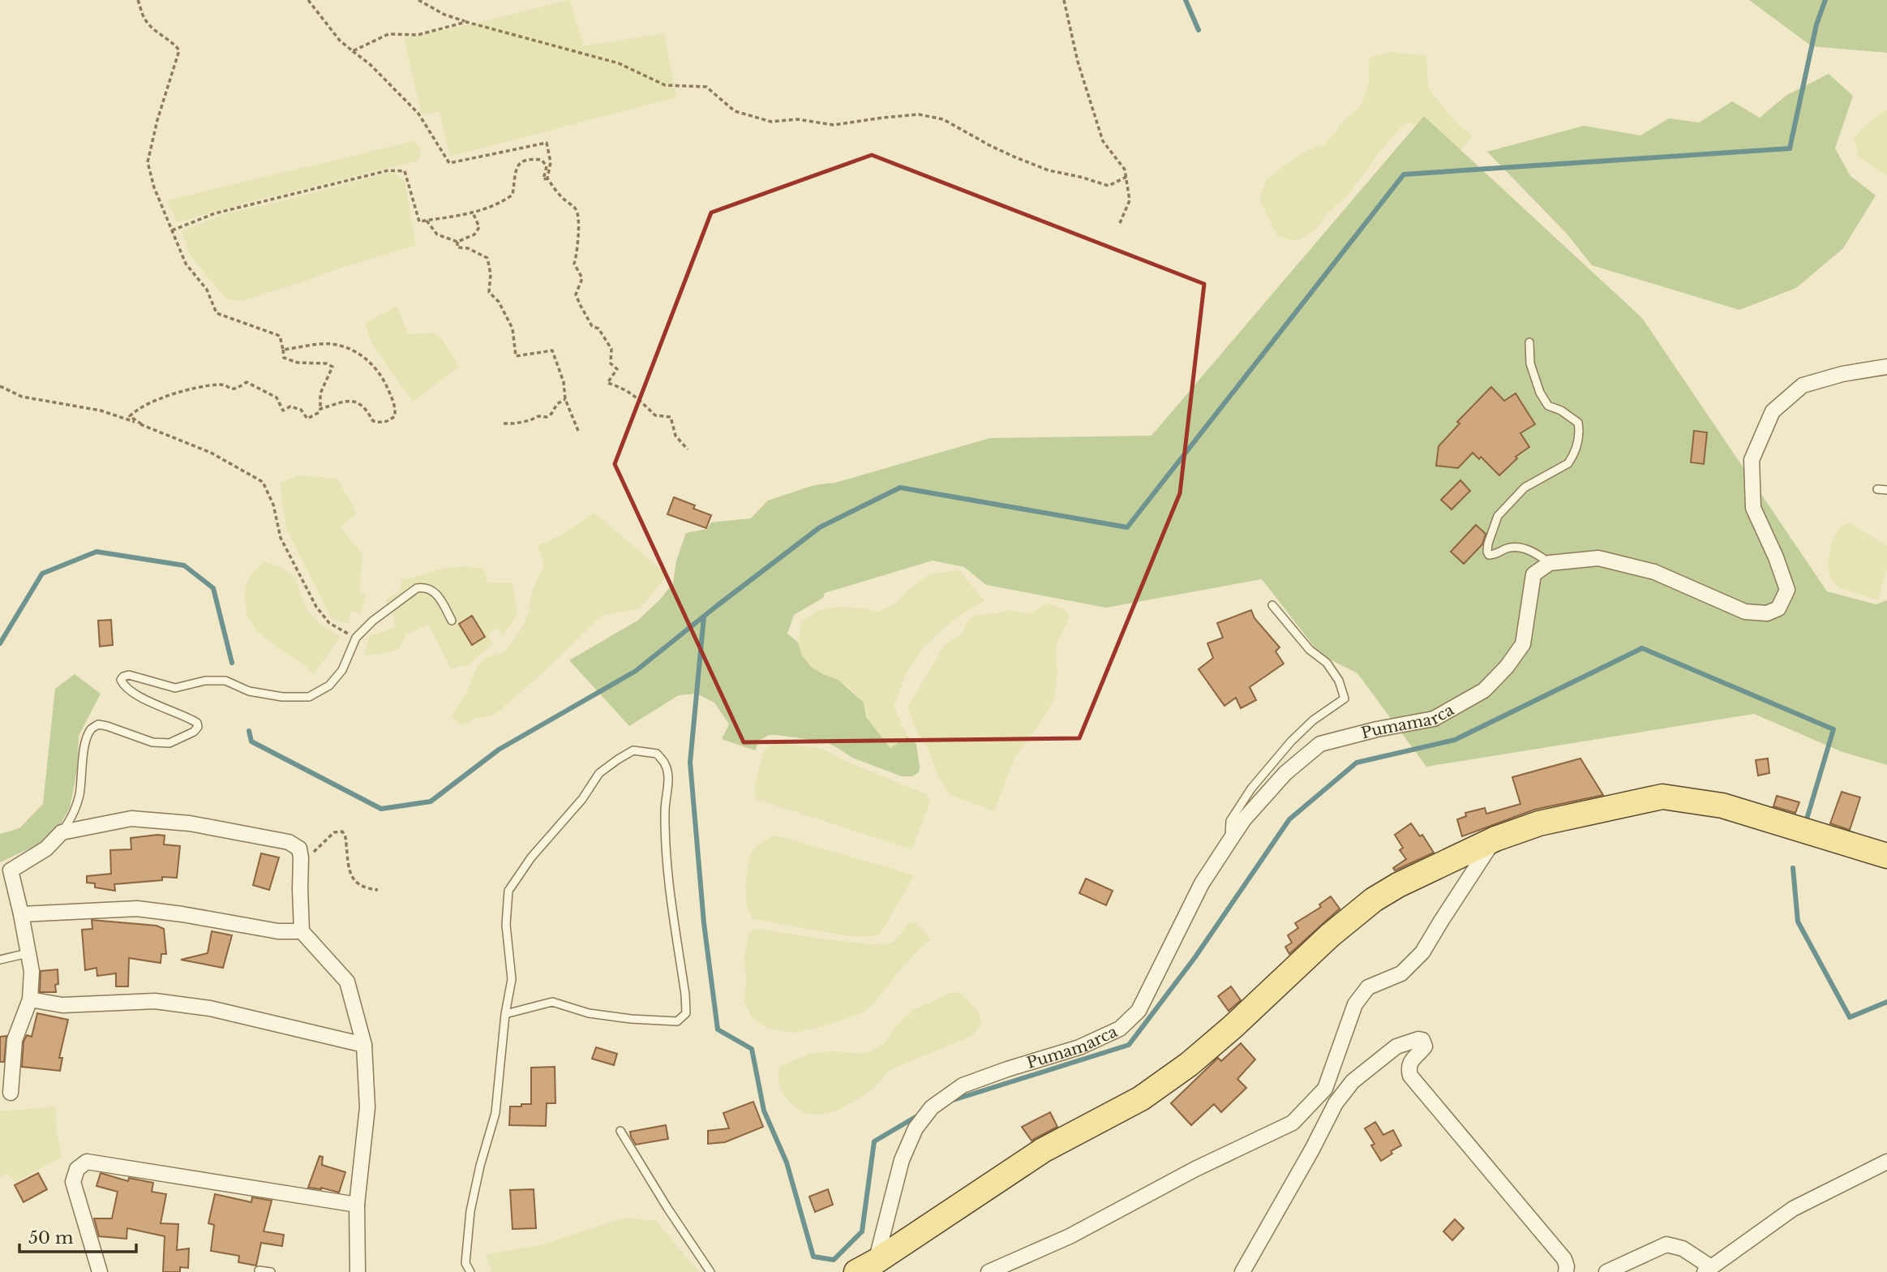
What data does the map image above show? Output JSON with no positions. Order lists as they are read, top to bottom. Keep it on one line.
{"streets":{"main road":["Pumamarca"]},"scale_bar":"50 m"}
